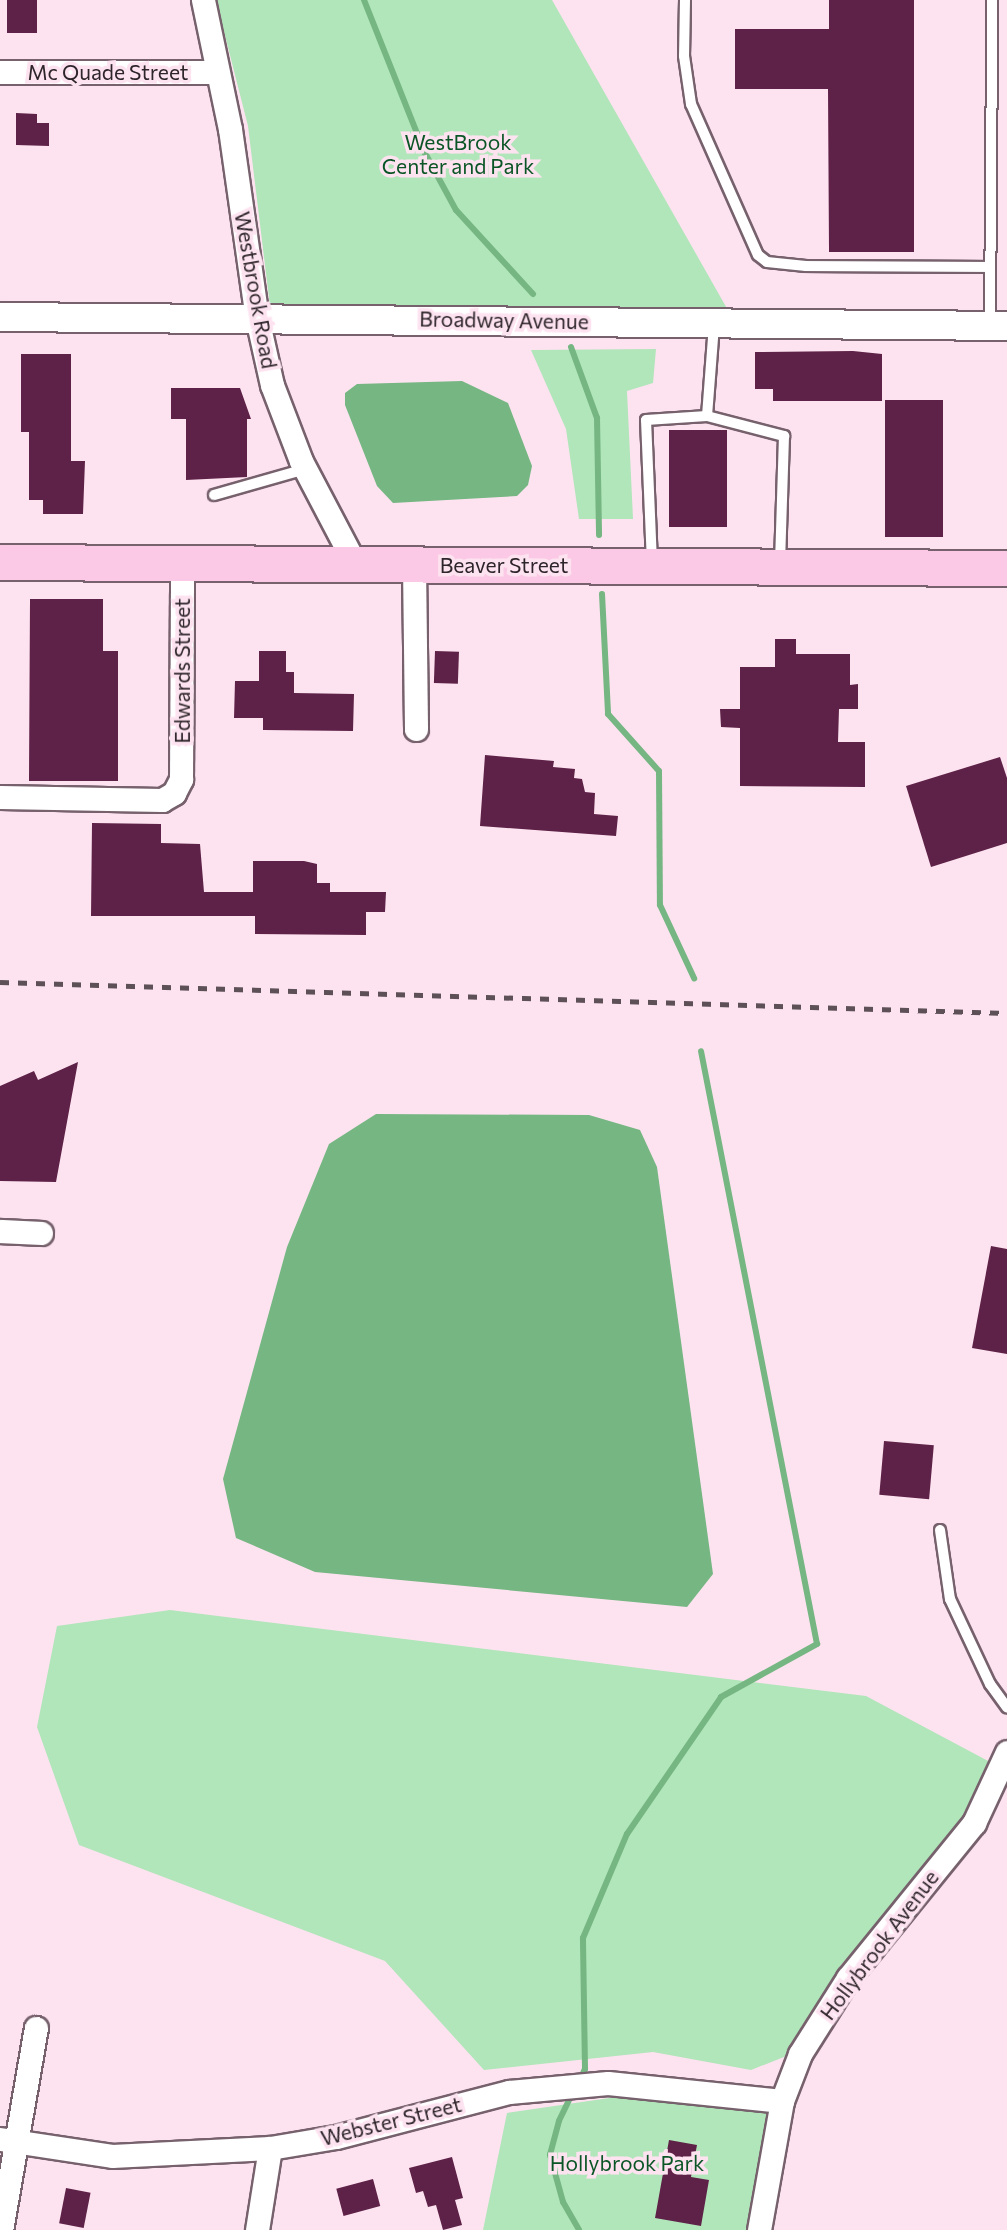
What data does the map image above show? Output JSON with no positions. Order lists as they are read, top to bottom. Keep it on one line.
{"streets":{"main road":["Beaver Street"],"street":["Mc Quade Street","Westbrook Road","Broadway Avenue","Edwards Street","Hollybrook Avenue","Webster Street"]},"crossings":[["Mc Quade Street","Westbrook Road"],["Westbrook Road","Broadway Avenue"],["Westbrook Road","Beaver Street"],["Beaver Street","Edwards Street"],["Hollybrook Avenue","Webster Street"]],"parks":["WestBrook Center and Park","Hollybrook Park"]}
